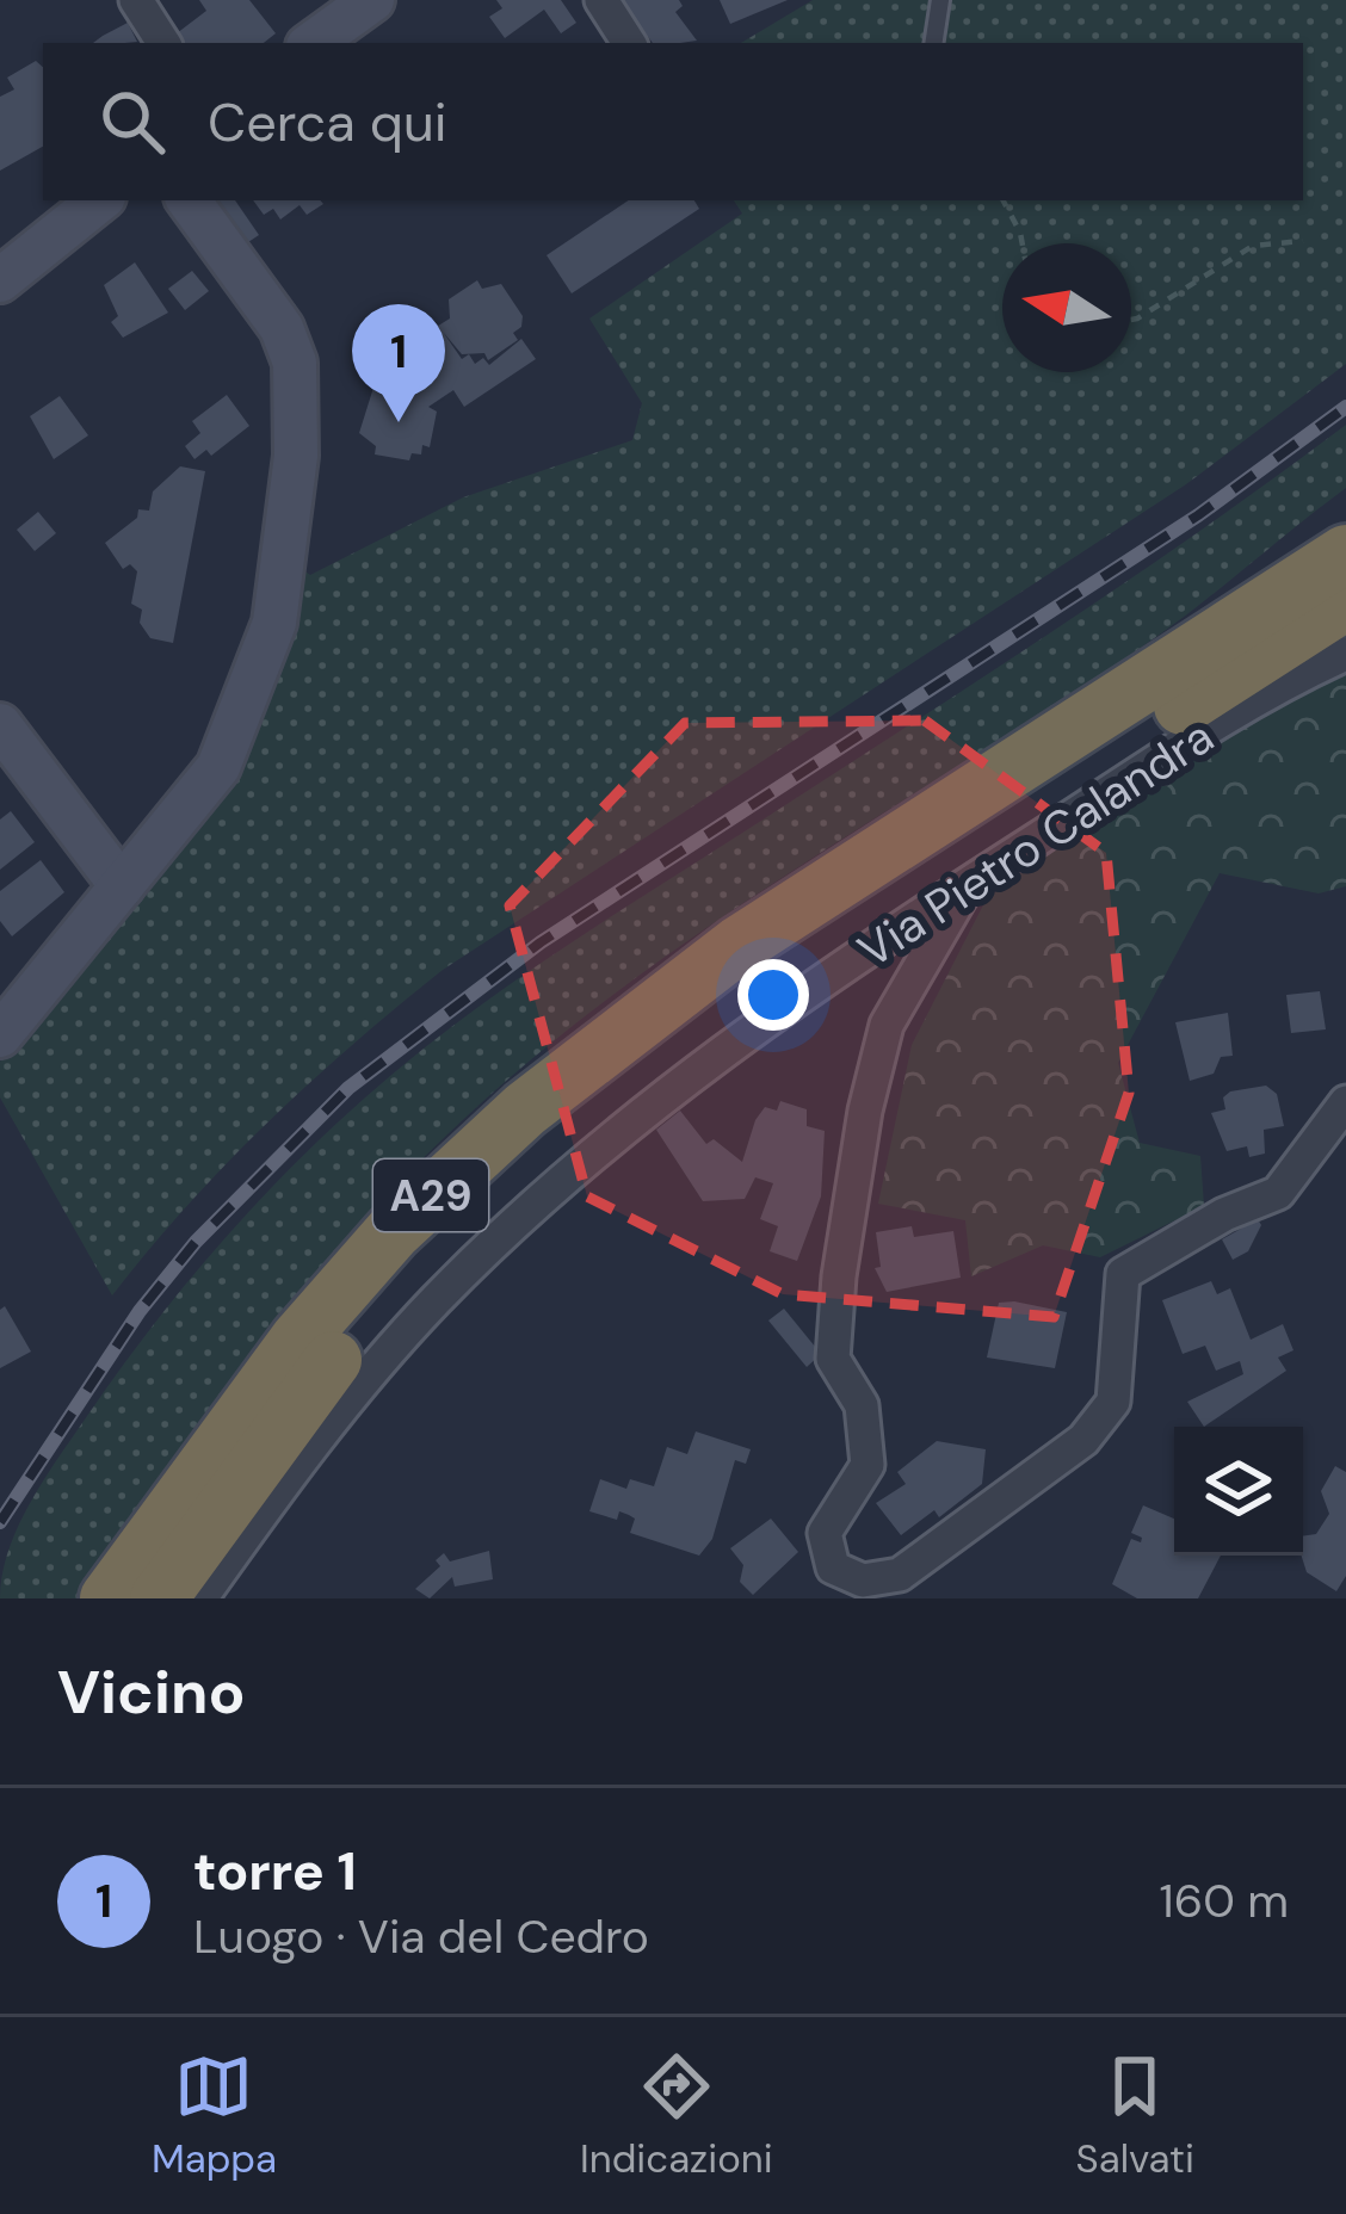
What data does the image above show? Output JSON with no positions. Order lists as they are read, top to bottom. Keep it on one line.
{"streets":{"highway":["A29"],"street":["Via Pietro Calandra"]},"north":"left","page":{"search":"Cerca qui","pins":"1","heading":"Vicino","list":[{"mark":"1","name":"torre 1","note":"Luogo · Via del Cedro","value":"160 m"}],"nav":["Mappa","Indicazioni","Salvati"]}}
